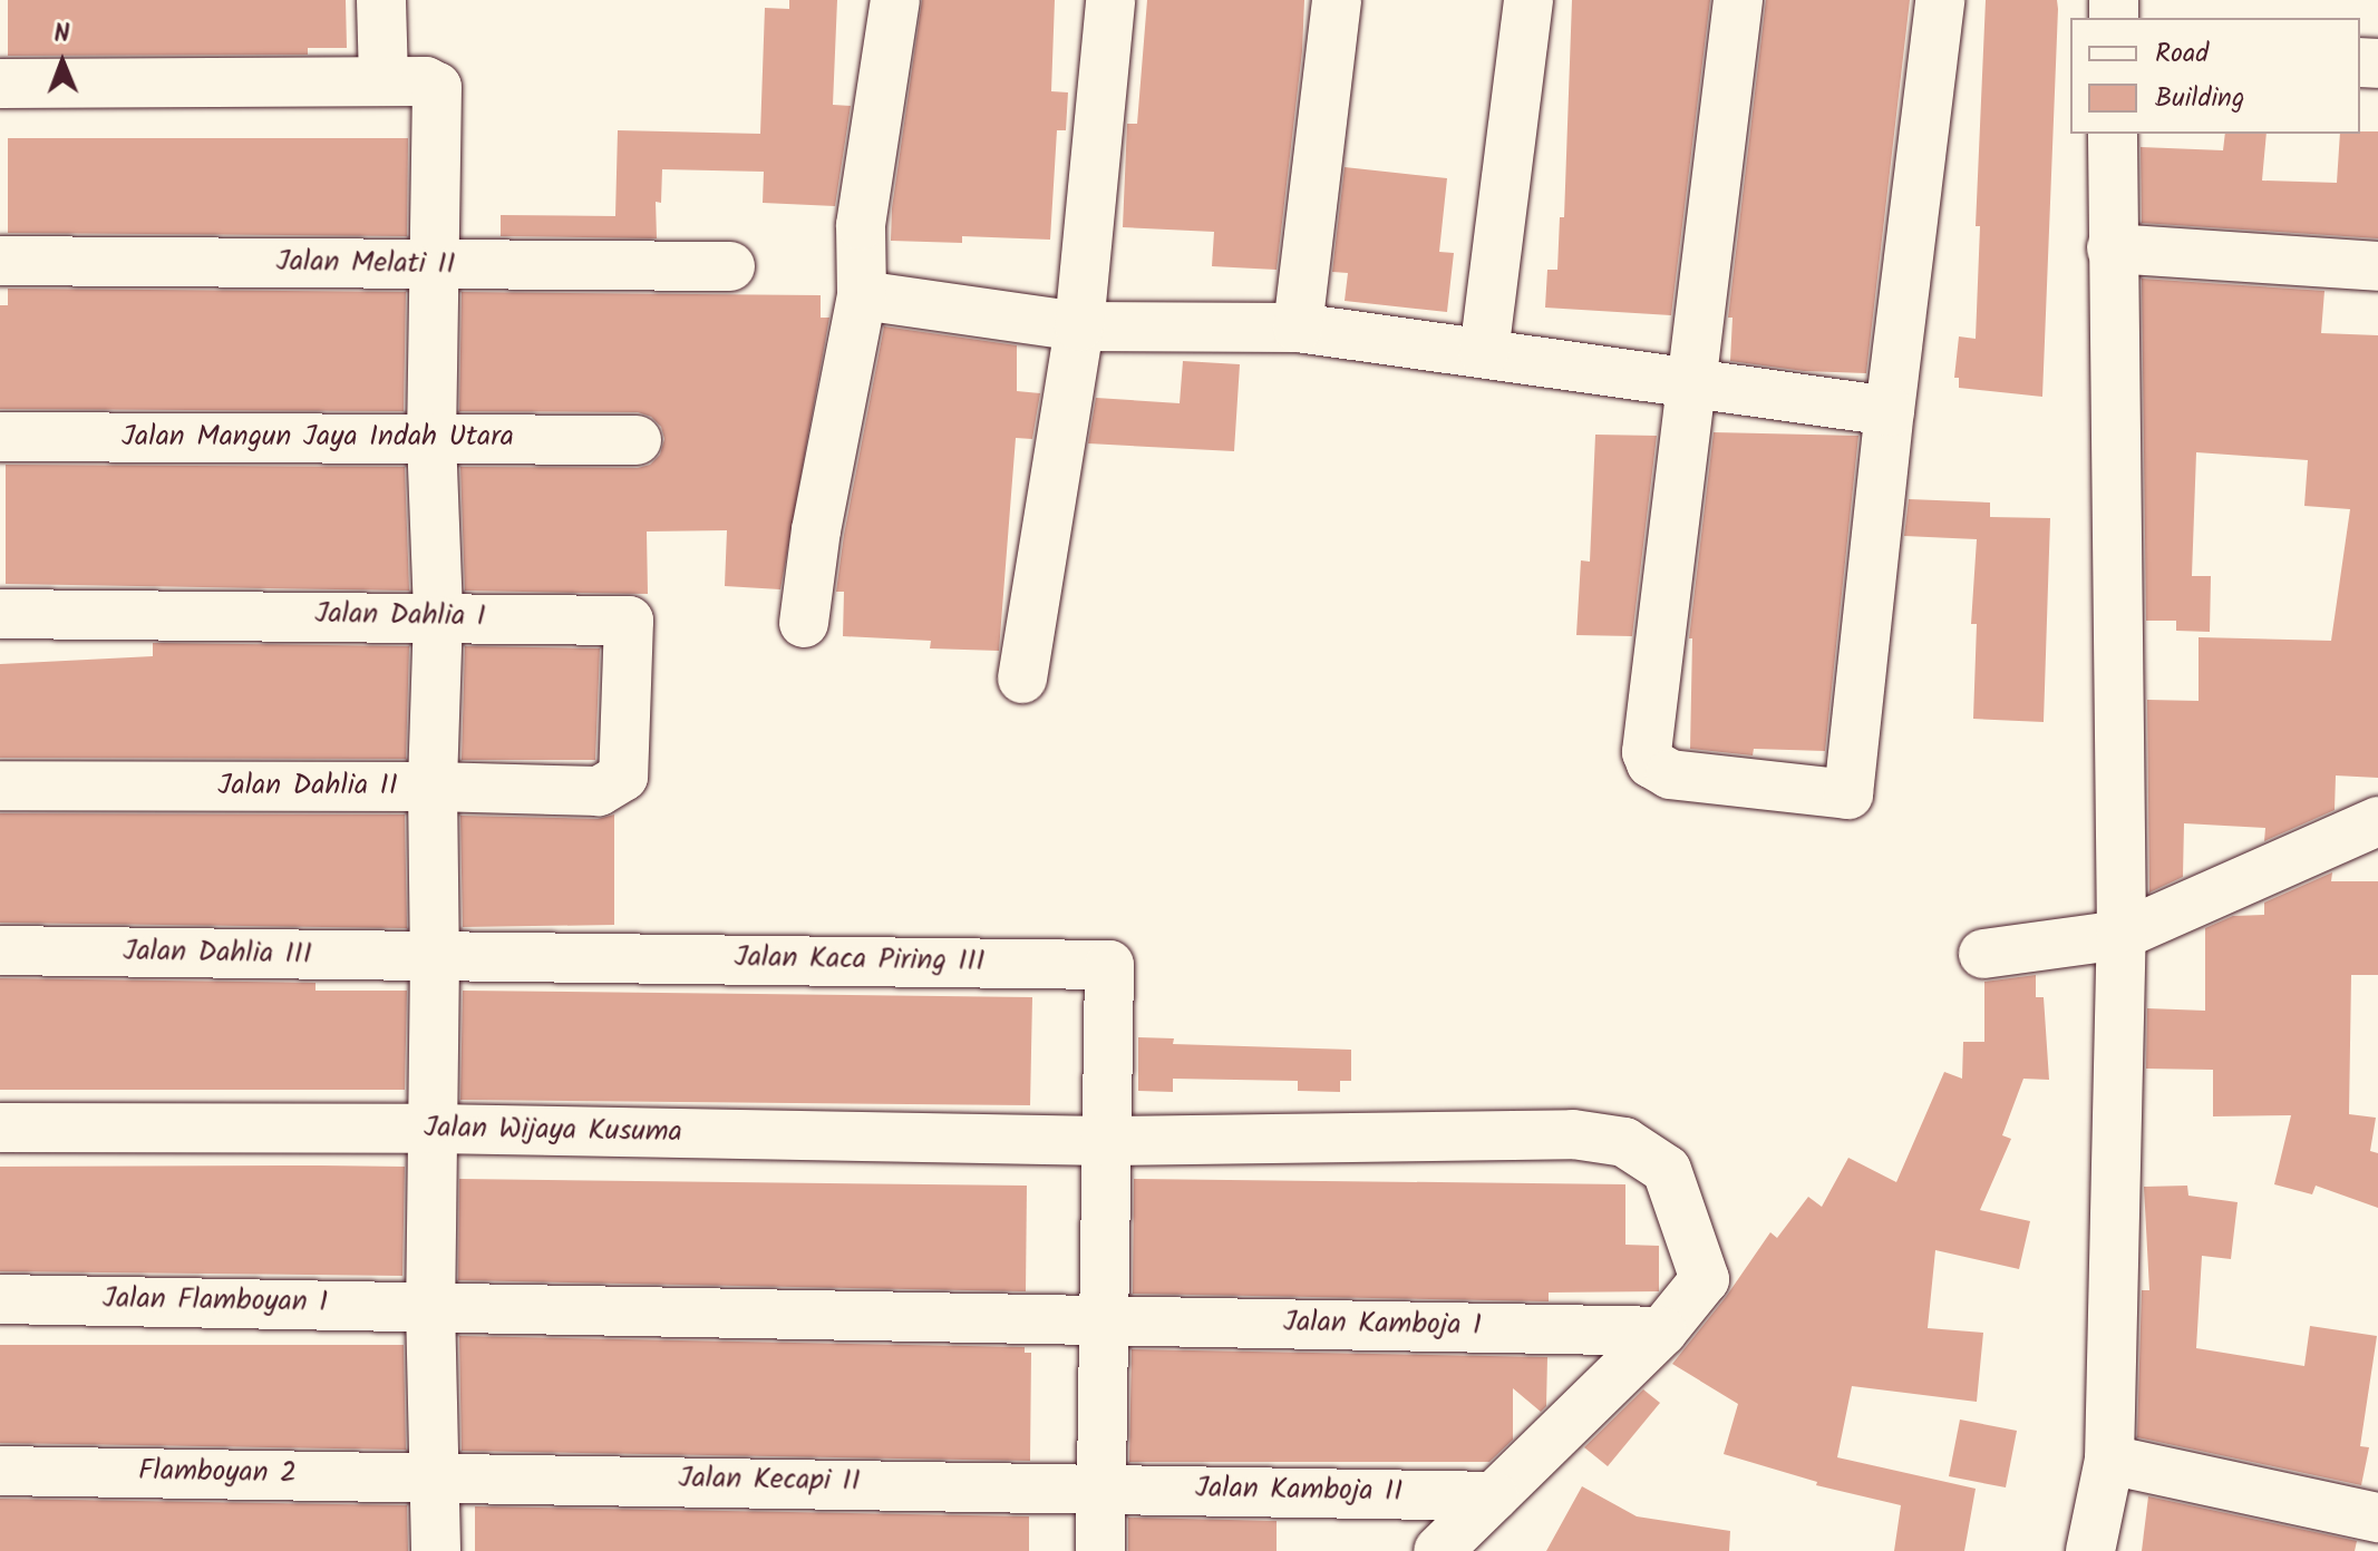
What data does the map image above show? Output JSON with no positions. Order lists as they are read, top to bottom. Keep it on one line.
{"streets":{"street":["Jalan Melati II","Jalan Mangun Jaya Indah Utara","Jalan Dahlia I","Jalan Dahlia II","Jalan Dahlia III","Jalan Kaca Piring III","Jalan Wijaya Kusuma","Jalan Flamboyan 1","Jalan Kamboja 1","Flamboyan 2","Jalan Kecapi II","Jalan Kamboja II"]},"crossings":[["Jalan Dahlia I","Jalan Dahlia II"],["Jalan Dahlia III","Jalan Kaca Piring III"],["Jalan Kaca Piring III","Jalan Wijaya Kusuma"],["Jalan Wijaya Kusuma","Jalan Kamboja 1"],["Jalan Flamboyan 1","Jalan Kamboja 1"],["Flamboyan 2","Jalan Kecapi II"],["Jalan Kecapi II","Jalan Kamboja II"]],"legend":["Road","Building"],"north":"top"}
